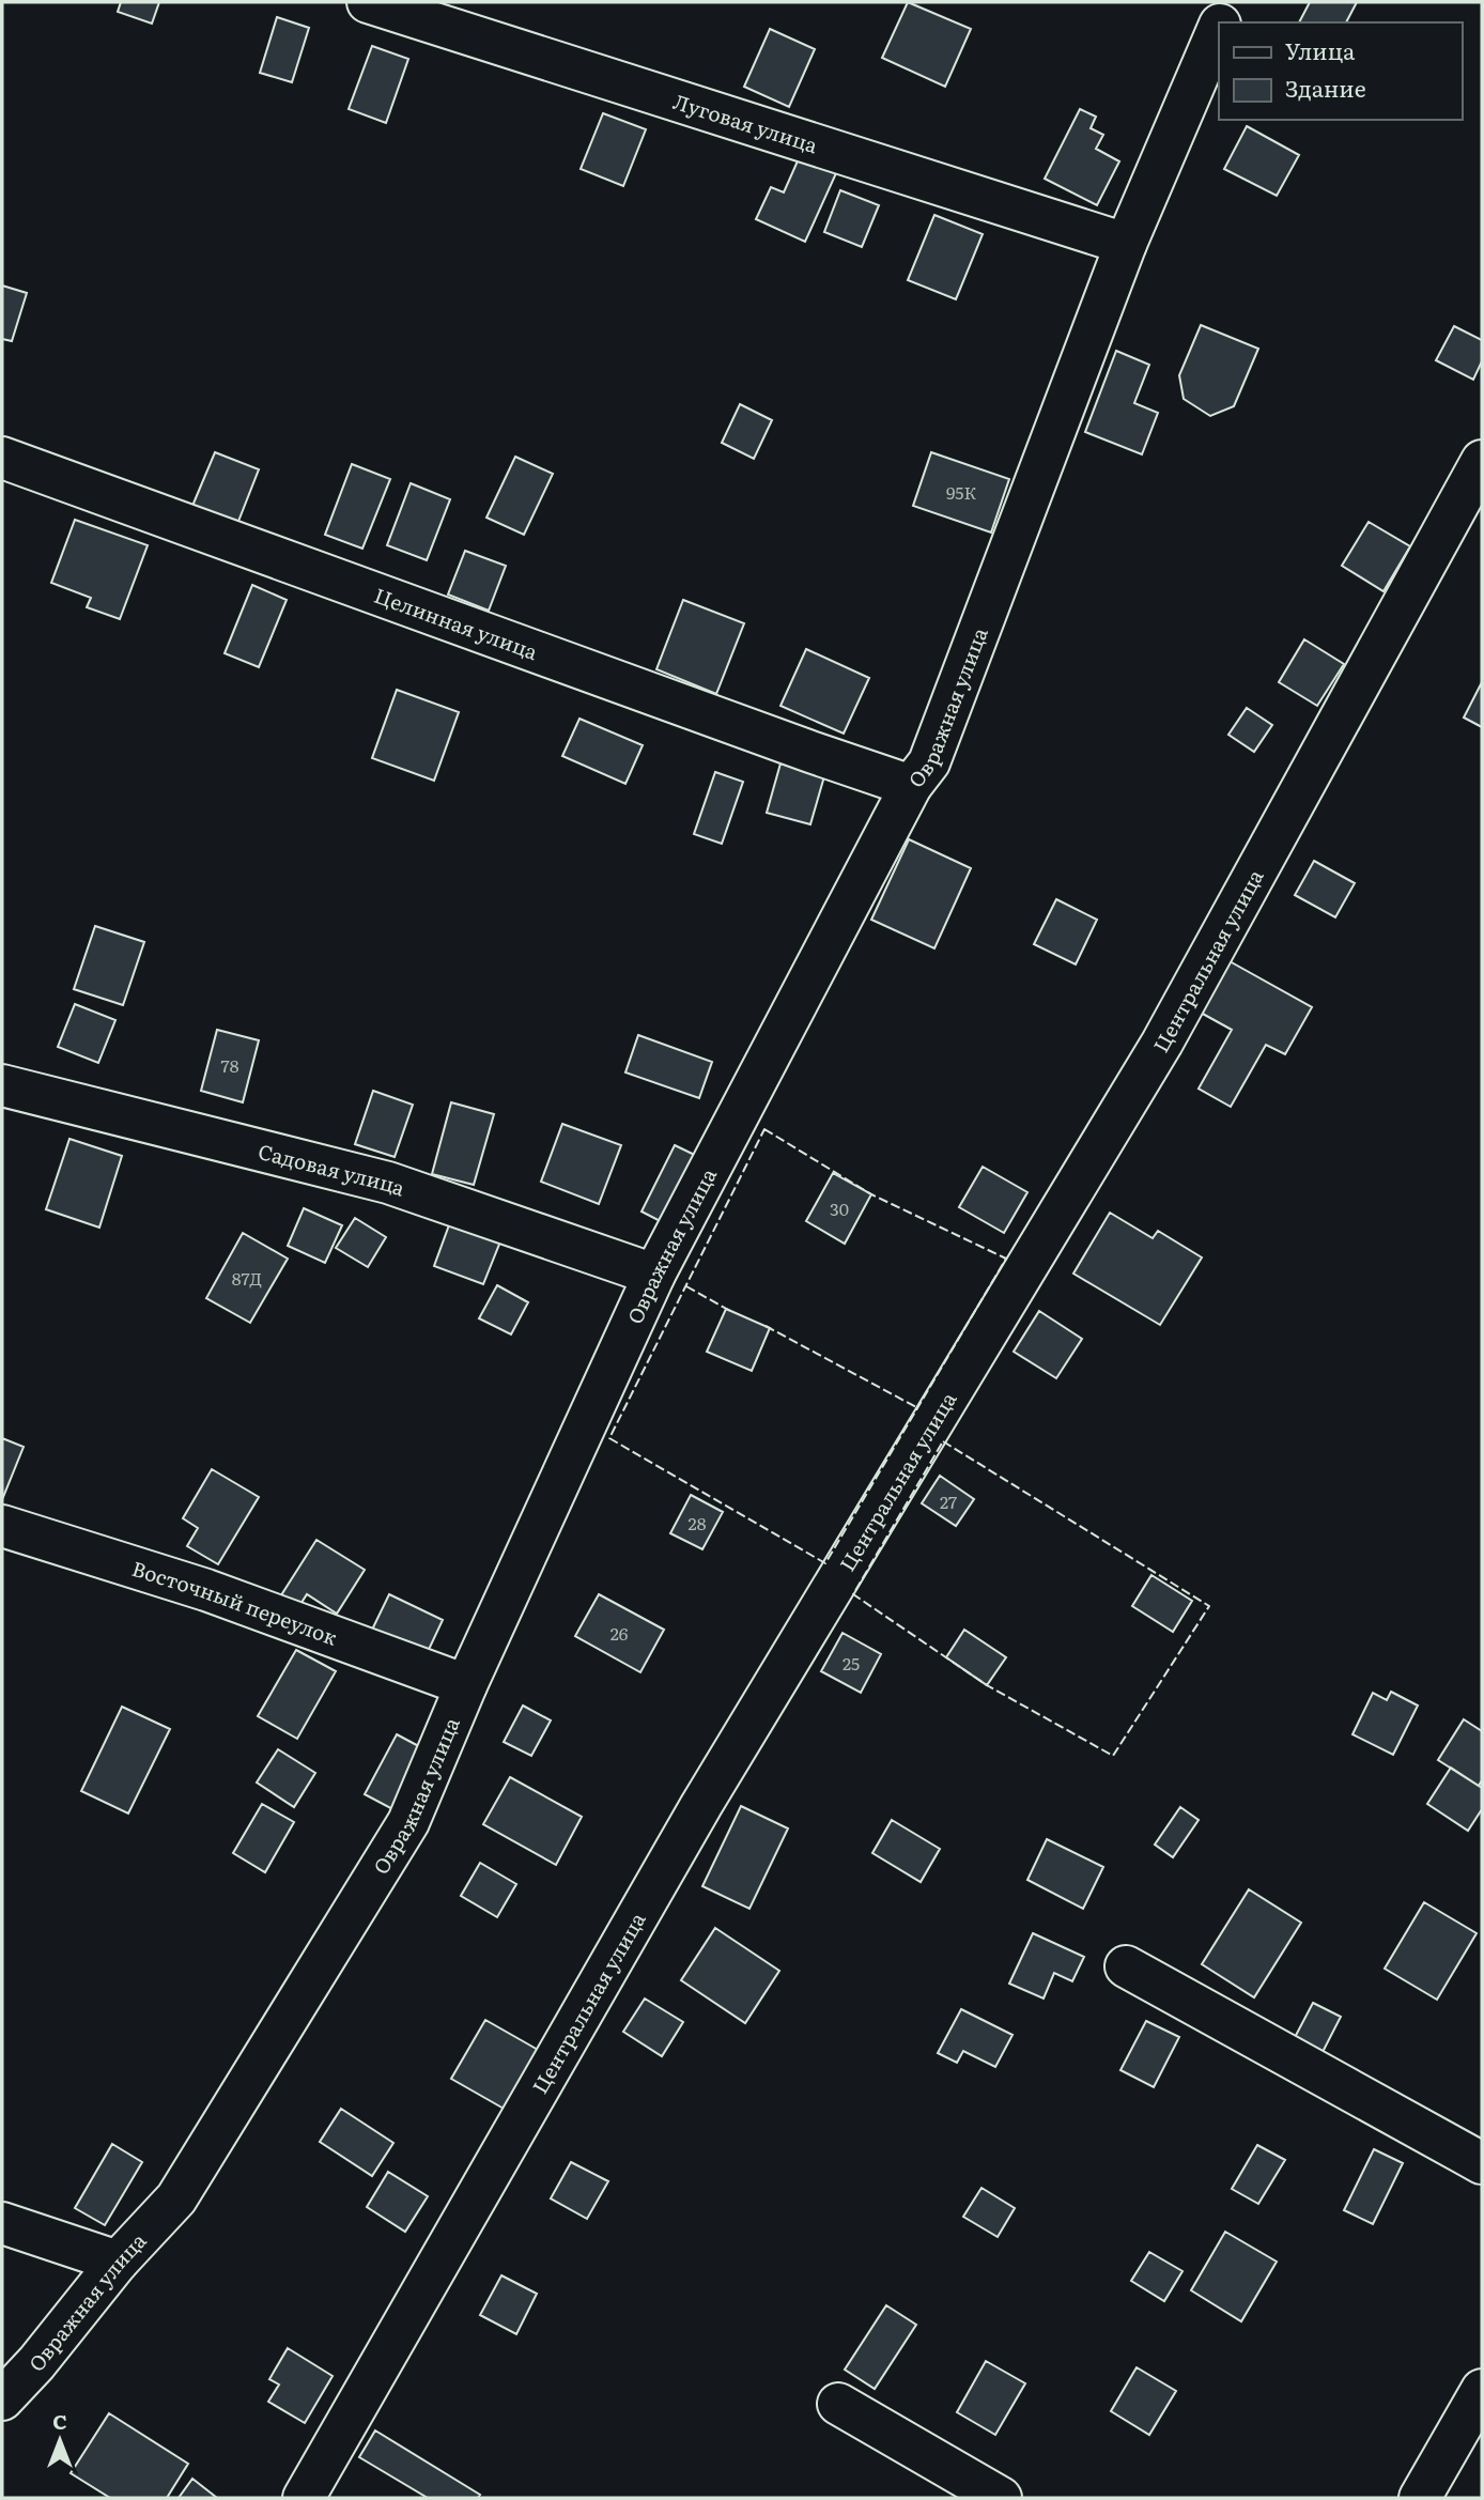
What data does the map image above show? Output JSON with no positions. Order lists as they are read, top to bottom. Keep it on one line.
{"streets":{"street":["Луговая улица","Целинная улица","Овражная улица","Центральная улица","Садовая улица","Восточный переулок"]},"crossings":[["Луговая улица","Овражная улица"],["Целинная улица","Овражная улица"],["Овражная улица","Садовая улица"],["Овражная улица","Восточный переулок"]],"house_numbers":["95К","78","30","87Д","27","28","26","25"],"legend":["Улица","Здание"],"north":"top"}
